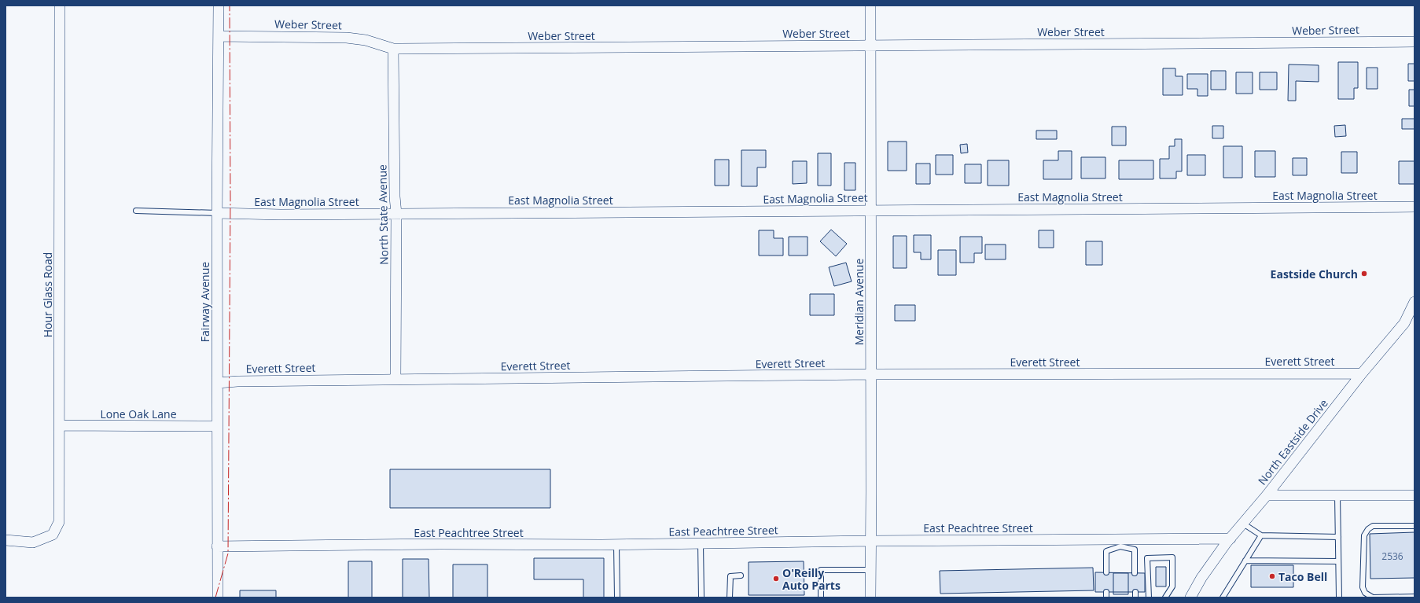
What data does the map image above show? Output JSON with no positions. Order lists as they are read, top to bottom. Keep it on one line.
{"streets":{"street":["Weber Street","East Magnolia Street","North State Avenue","Hour Glass Road","Fairway Avenue","Meridian Avenue","Everett Street","Lone Oak Lane","North Eastside Drive","East Peachtree Street"]},"crossings":[["Weber Street","North State Avenue"],["Weber Street","Fairway Avenue"],["Weber Street","Meridian Avenue"],["East Magnolia Street","North State Avenue"],["East Magnolia Street","Fairway Avenue"],["East Magnolia Street","Meridian Avenue"],["North State Avenue","Everett Street"],["Hour Glass Road","Lone Oak Lane"],["Fairway Avenue","Everett Street"],["Fairway Avenue","Lone Oak Lane"],["Fairway Avenue","East Peachtree Street"],["Meridian Avenue","Everett Street"],["Meridian Avenue","East Peachtree Street"],["Everett Street","North Eastside Drive"],["North Eastside Drive","East Peachtree Street"]],"places":["Eastside Church","Taco Bell","O'Reilly Auto Parts"],"house_numbers":["2536"]}
